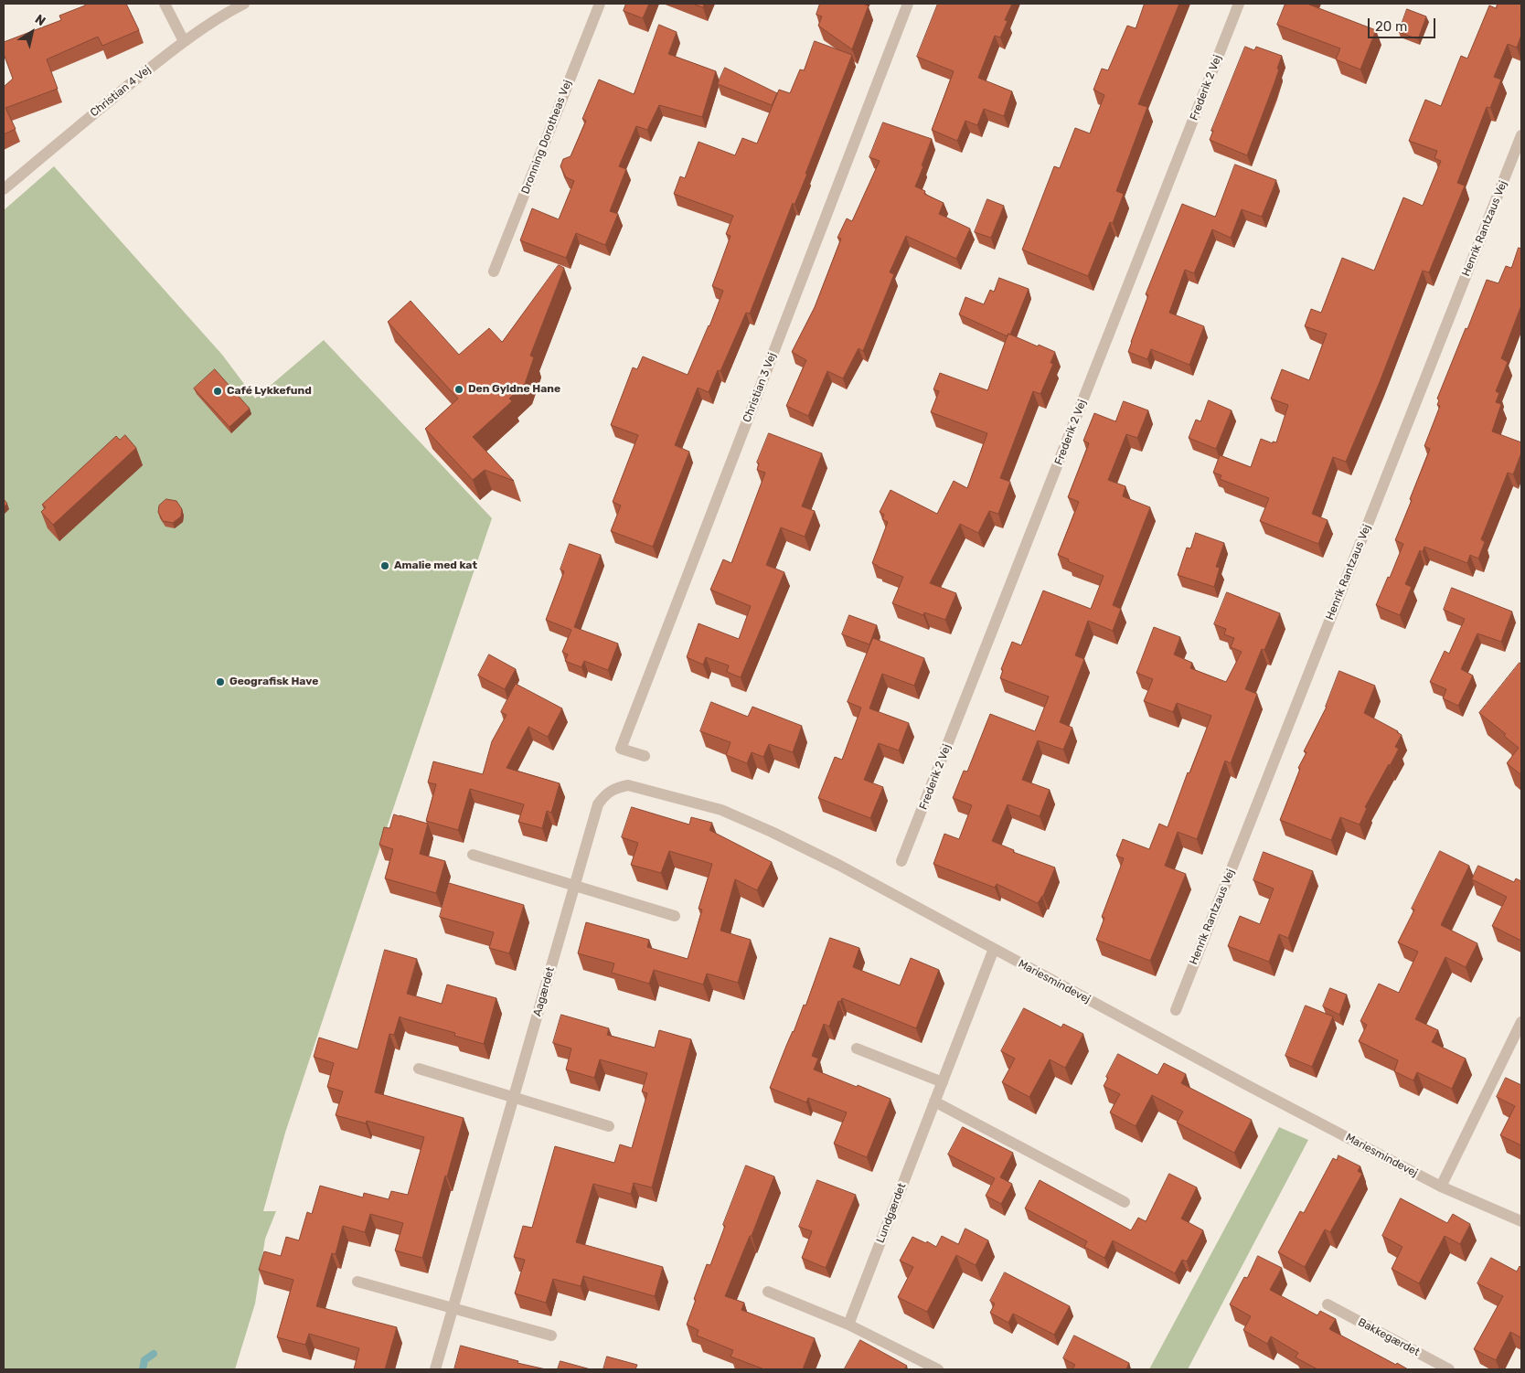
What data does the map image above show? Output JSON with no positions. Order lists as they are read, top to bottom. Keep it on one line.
{"streets":{"street":["Frederik 2 Vej","Christian 4 Vej","Dronning Dorotheas Vej","Henrik Rantzaus Vej","Christian 3 Vej","Mariesmindevej","Aagærdet","Lundgærdet","Bakkegærdet"]},"crossings":[["Mariesmindevej","Aagærdet"],["Mariesmindevej","Lundgærdet"]],"places":["Den Gyldne Hane","Café Lykkefund","Amalie med kat","Geografisk Have"],"scale_bar":"20 m","north":"top right"}
